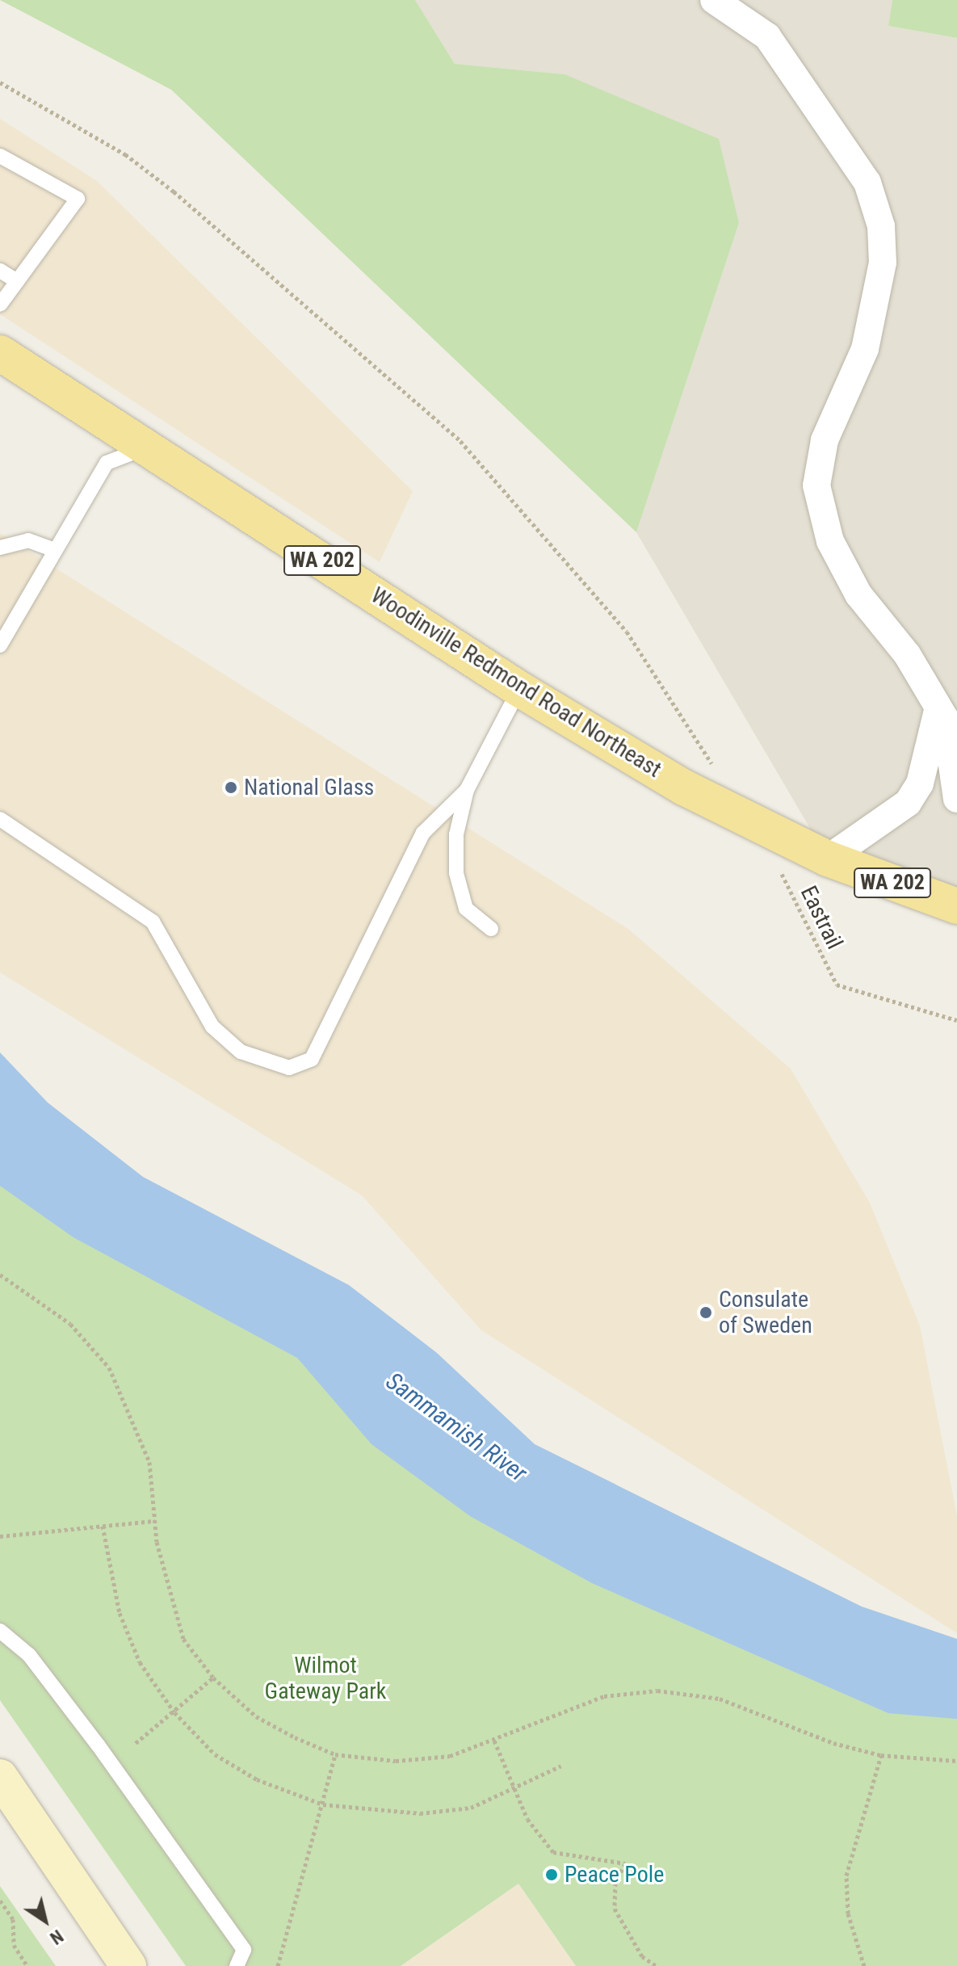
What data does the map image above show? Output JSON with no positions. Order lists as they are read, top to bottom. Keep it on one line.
{"streets":{"main road":["WA 202","Woodinville Redmond Road Northeast"],"path":["Eastrail"]},"water":["Sammamish River"],"parks":["Wilmot Gateway Park"],"places":["National Glass","Consulate of Sweden","Peace Pole"],"north":"bottom right"}
